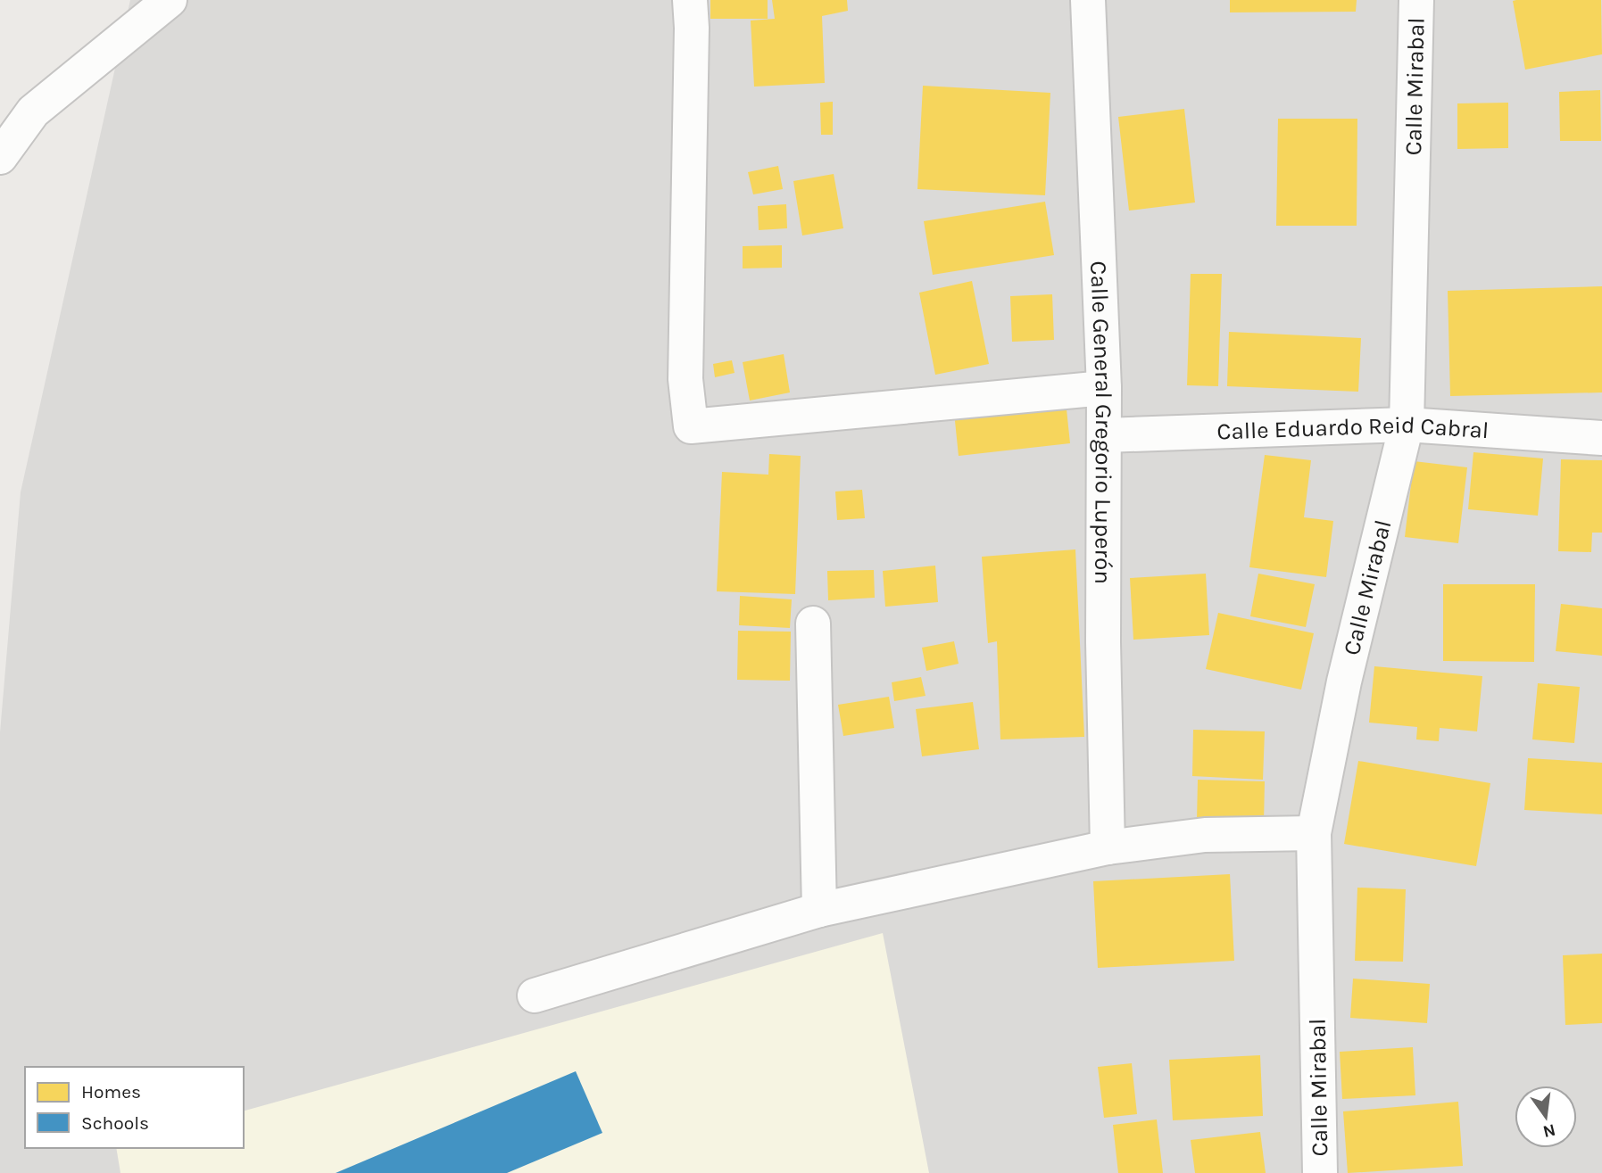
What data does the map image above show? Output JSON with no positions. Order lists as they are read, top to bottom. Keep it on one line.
{"streets":{"street":["Calle Mirabal","Calle General Gregorio Luperón","Calle Eduardo Reid Cabral"]},"crossings":[["Calle Mirabal","Calle Eduardo Reid Cabral"],["Calle General Gregorio Luperón","Calle Eduardo Reid Cabral"]],"legend":["Homes","Schools"],"north":"bottom"}
